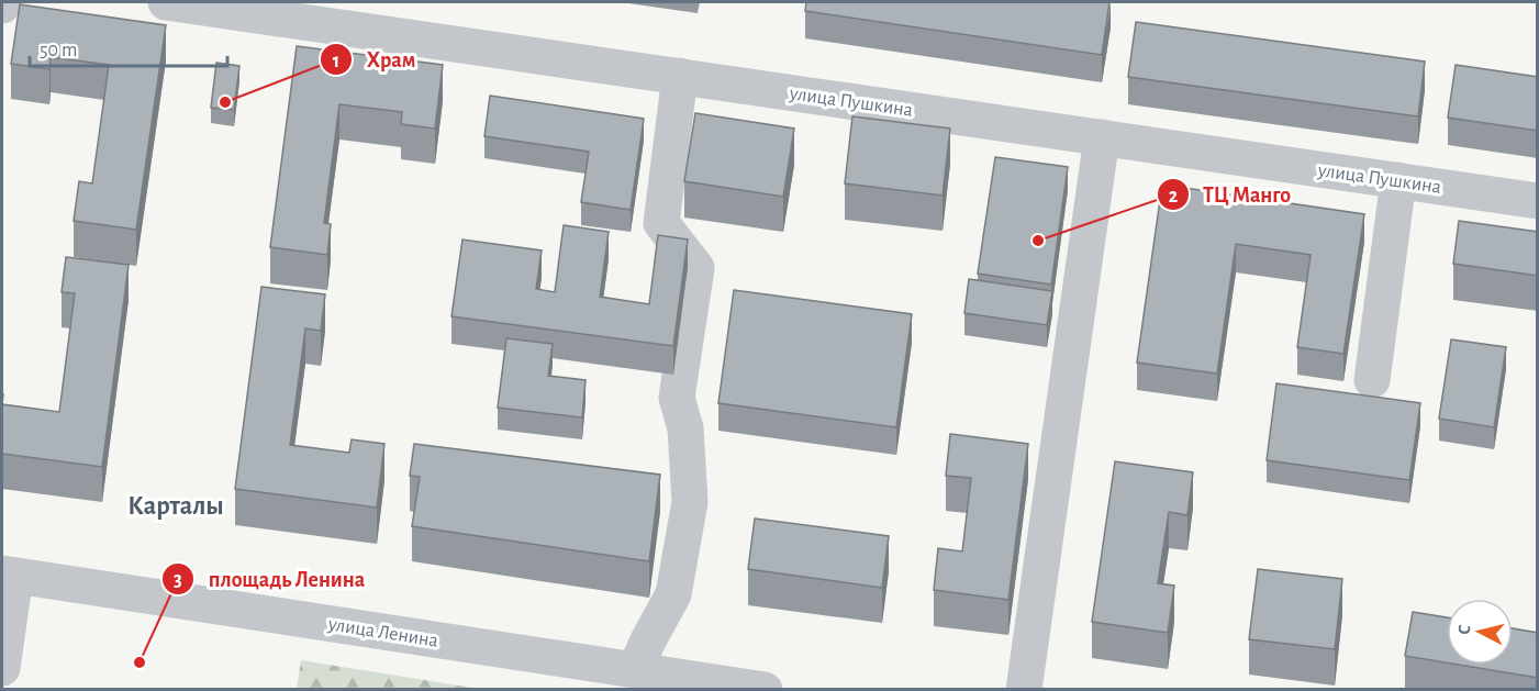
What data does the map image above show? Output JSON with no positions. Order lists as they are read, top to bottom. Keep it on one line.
{"streets":{"street":["улица Пушкина","улица Ленина"]},"districts":["Карталы"],"places":["Храм","ТЦ Манго","площадь Ленина"],"scale_bar":"50 m","north":"left"}
